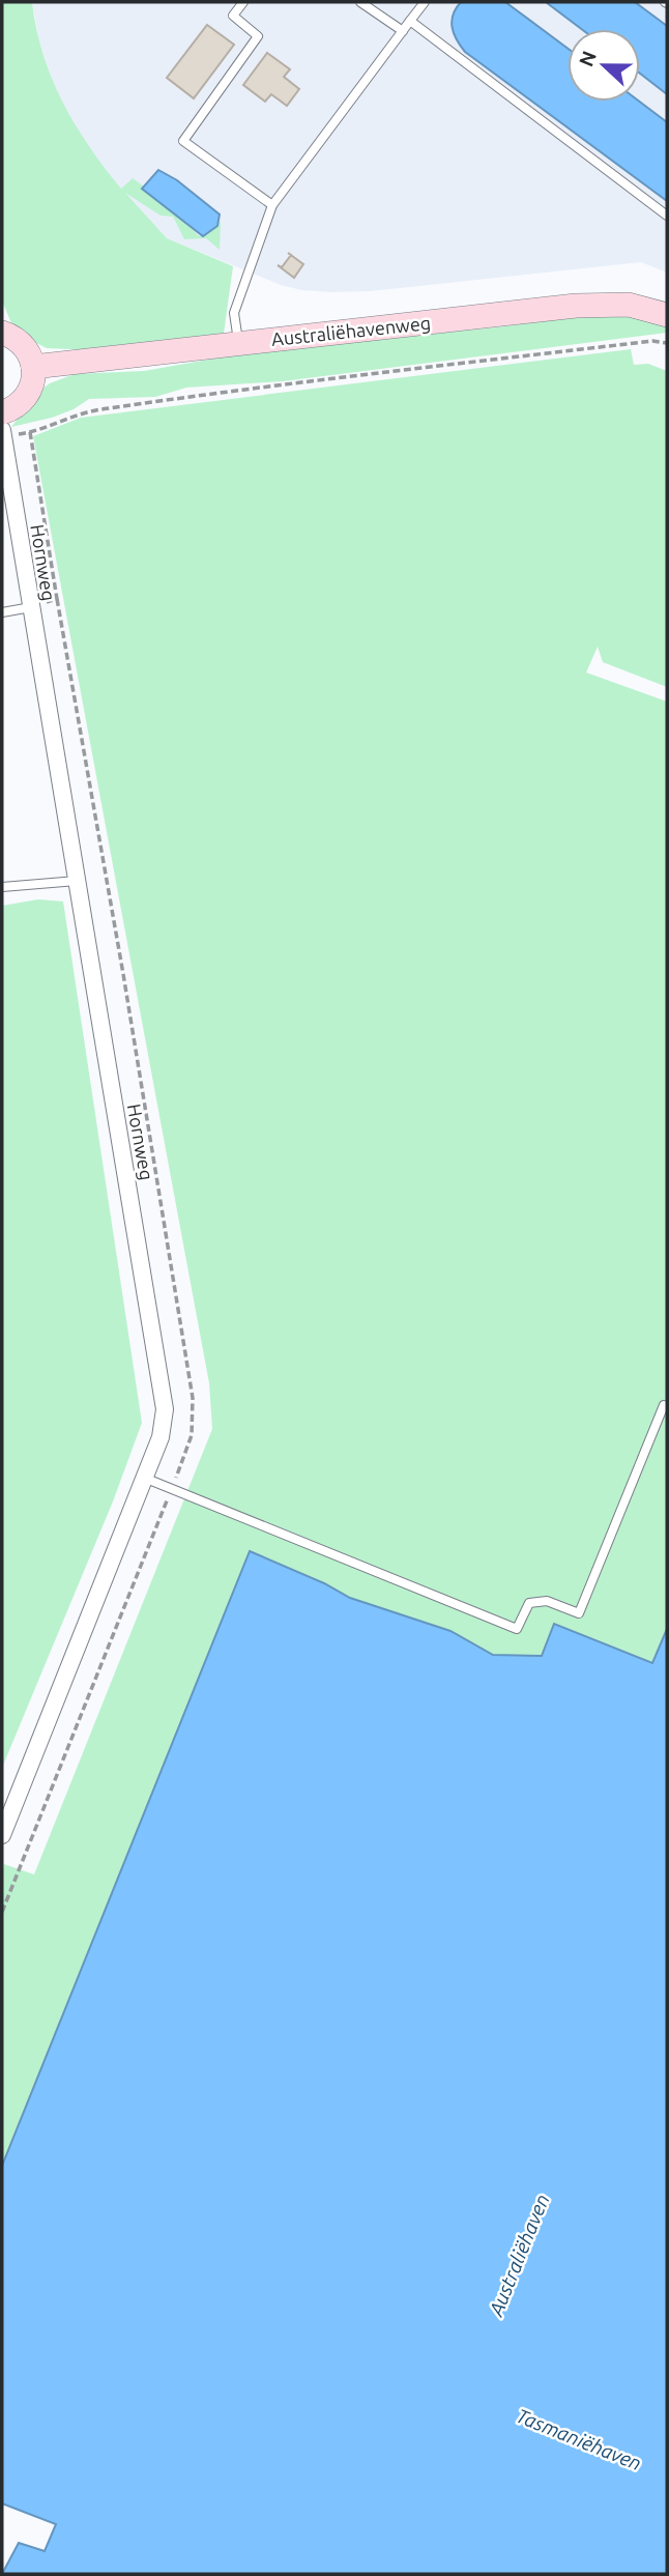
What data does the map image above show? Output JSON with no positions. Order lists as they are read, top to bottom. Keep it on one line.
{"streets":{"street":["Australiëhavenweg","Hornweg"]},"water":["Australiëhaven","Tasmaniëhaven"],"north":"left"}
